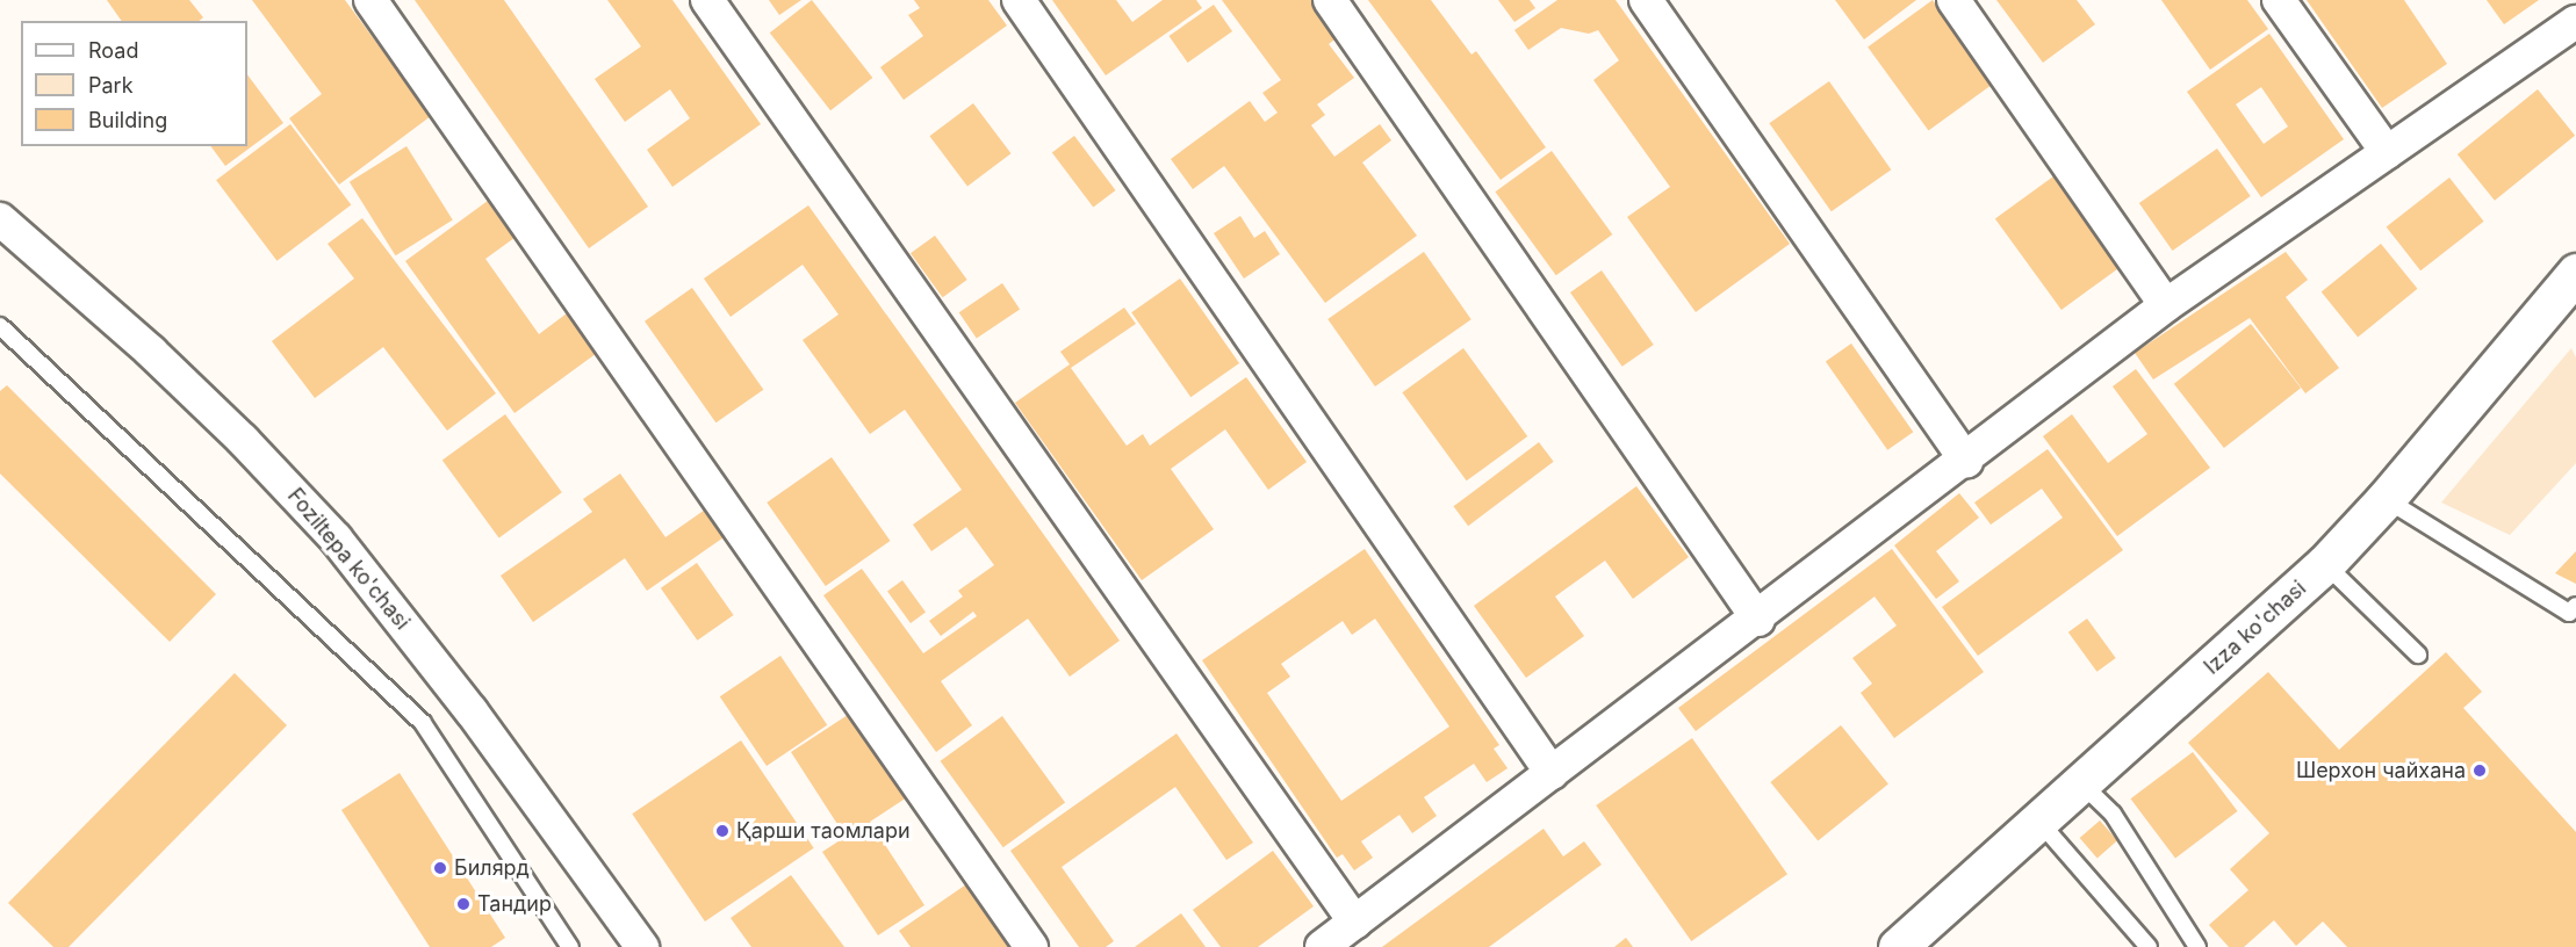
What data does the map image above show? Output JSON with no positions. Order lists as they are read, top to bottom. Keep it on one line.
{"streets":{"main road":["Izza ko'chasi"],"street":["Foziltepa ko'chasi"]},"places":["Шерхон чайхана","Қарши таомлари","Билярд","Тандир"],"legend":["Road","Park","Building"]}
